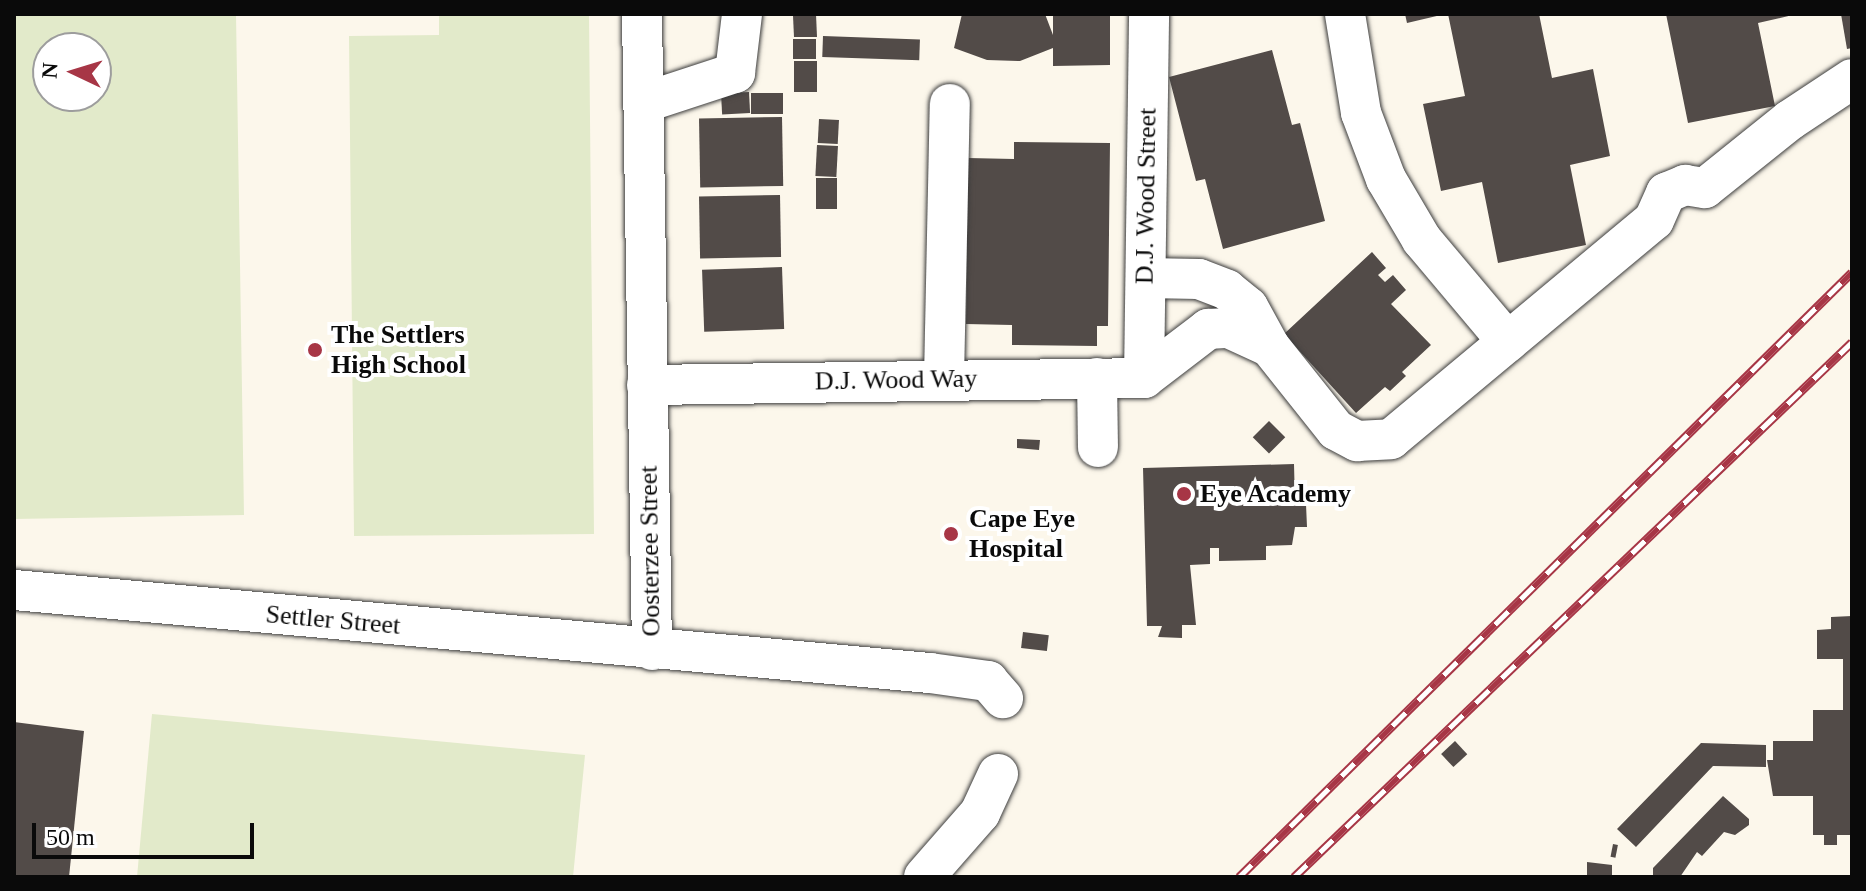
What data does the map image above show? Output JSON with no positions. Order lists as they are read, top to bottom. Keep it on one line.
{"streets":{"street":["D.J. Wood Street","D.J. Wood Way","Oosterzee Street","Settler Street"]},"crossings":[["D.J. Wood Street","D.J. Wood Way"],["D.J. Wood Way","Oosterzee Street"],["Oosterzee Street","Settler Street"]],"places":["The Settlers High School","Eye Academy","Cape Eye Hospital"],"scale_bar":"50 m","north":"left"}
